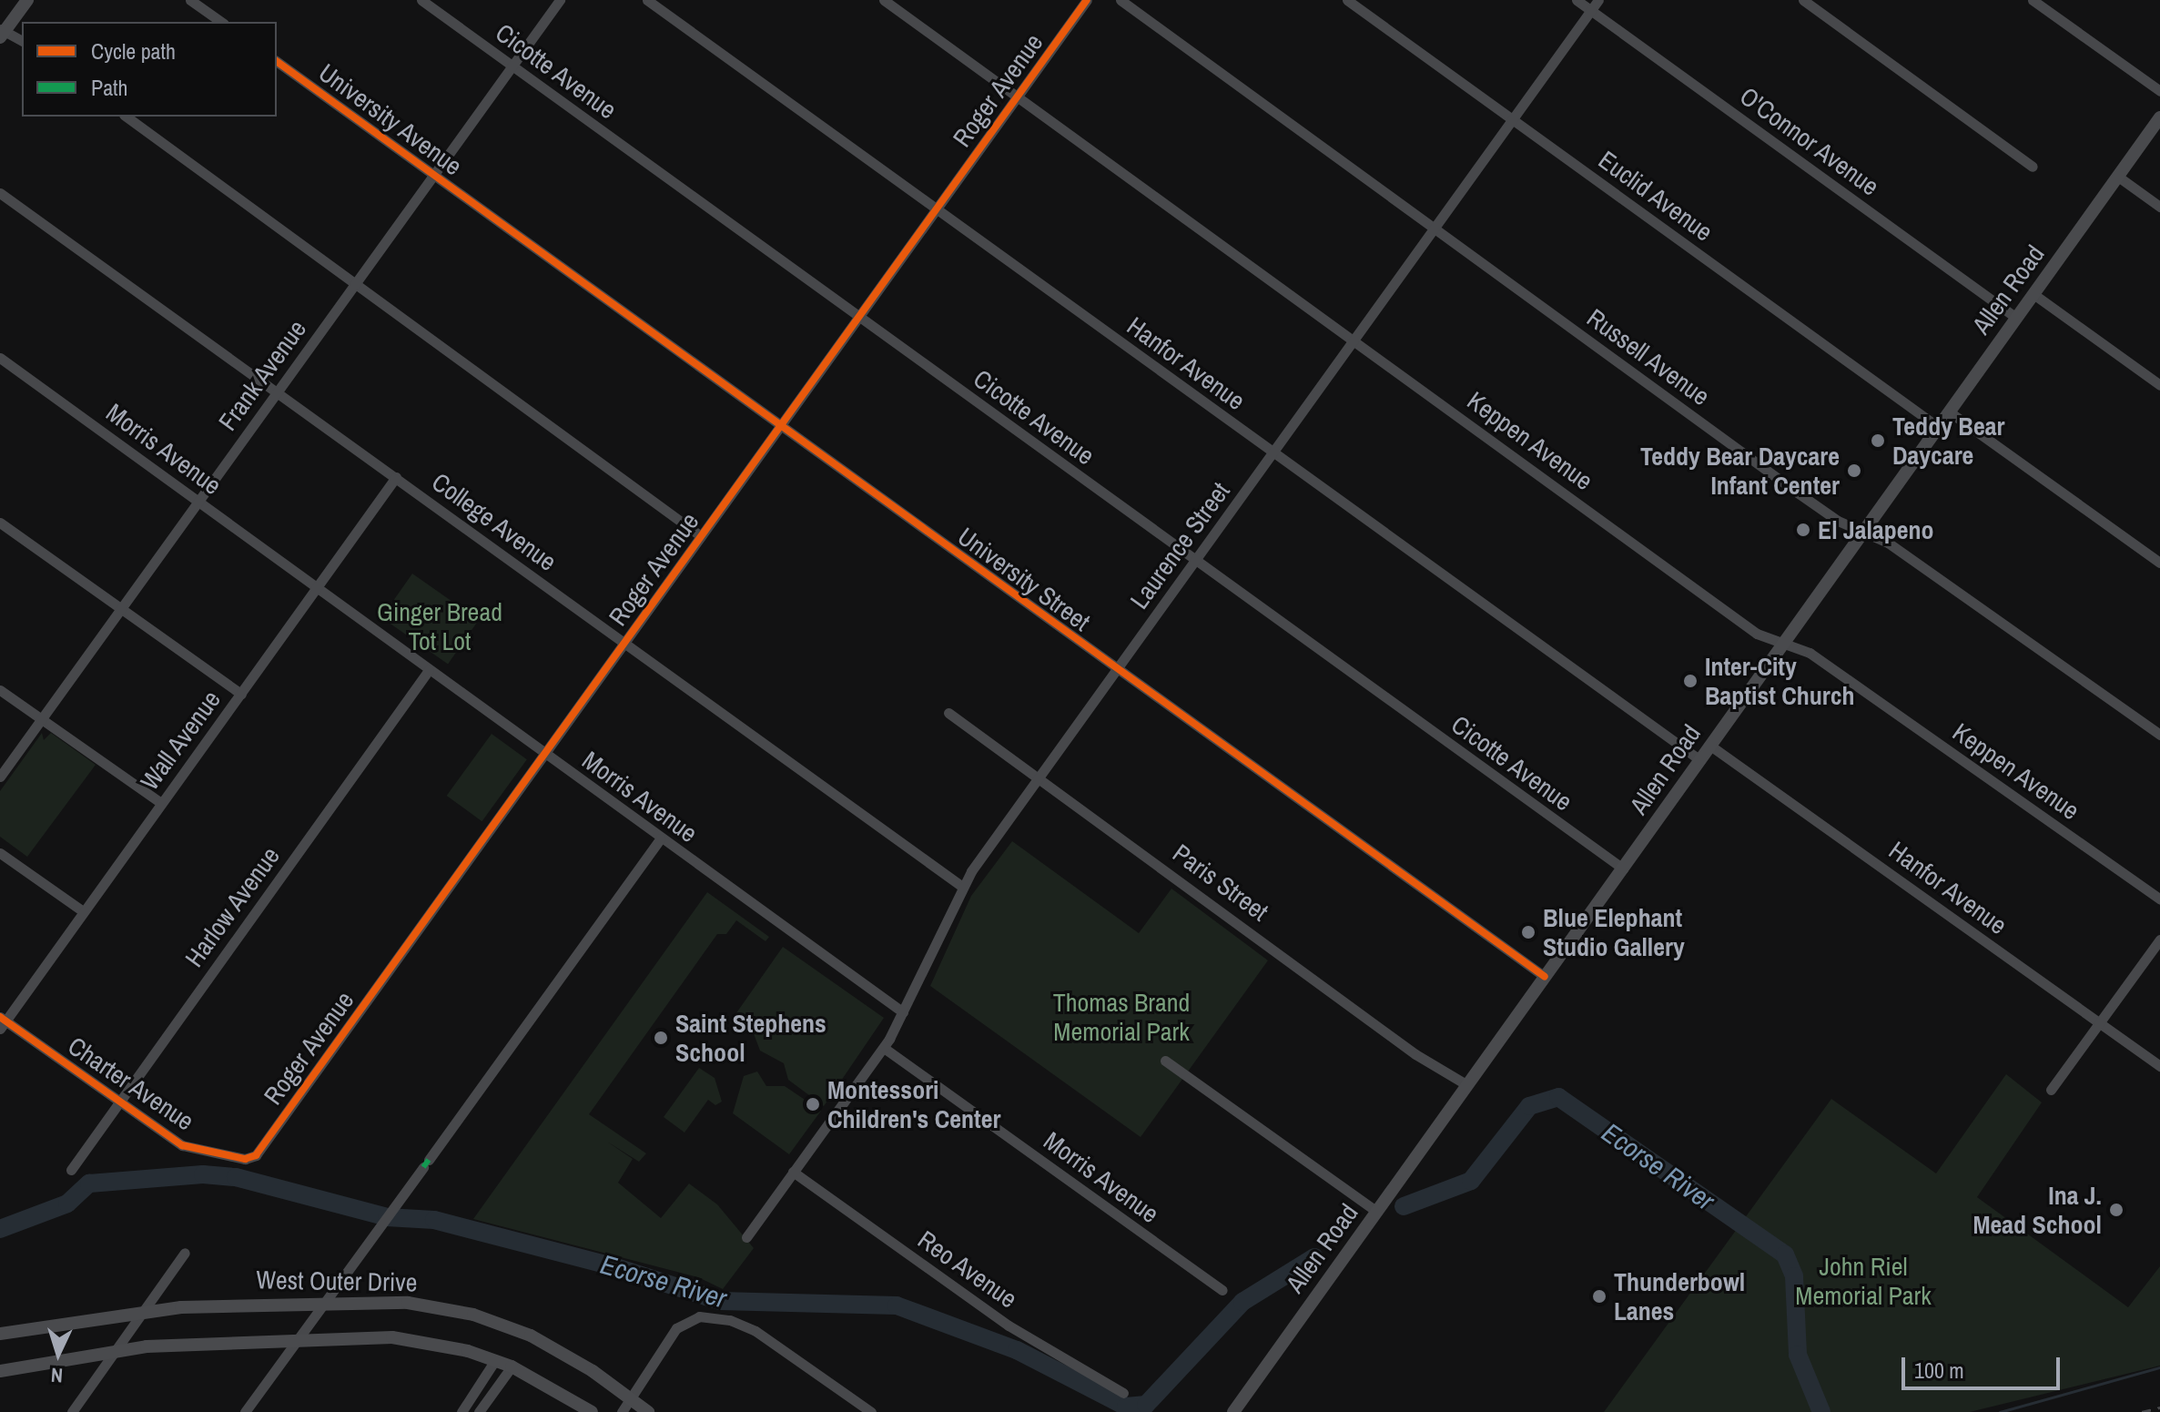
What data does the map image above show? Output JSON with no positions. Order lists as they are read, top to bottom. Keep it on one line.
{"streets":{"main road":["Allen Road","West Outer Drive"],"street":["Cicotte Avenue","Roger Avenue","University Avenue","O'Connor Avenue","Euclid Avenue","Russell Avenue","Hanfor Avenue","Frank Avenue","Keppen Avenue","Morris Avenue","College Avenue","Laurence Street","University Street","Wall Avenue","Paris Street","Harlow Avenue","Charter Avenue","Reo Avenue"]},"crossings":[["Cicotte Avenue","Roger Avenue"],["Cicotte Avenue","Allen Road"],["Cicotte Avenue","Frank Avenue"],["Cicotte Avenue","Laurence Street"],["Roger Avenue","Hanfor Avenue"],["Roger Avenue","Keppen Avenue"],["Roger Avenue","Morris Avenue"],["Roger Avenue","College Avenue"],["Roger Avenue","University Street"],["Roger Avenue","Charter Avenue"],["University Avenue","Frank Avenue"],["University Avenue","University Street"],["O'Connor Avenue","Allen Road"],["O'Connor Avenue","Laurence Street"],["Euclid Avenue","Allen Road"],["Euclid Avenue","Laurence Street"],["Allen Road","Russell Avenue"],["Allen Road","Hanfor Avenue"],["Allen Road","Keppen Avenue"],["Allen Road","University Street"],["Allen Road","Paris Street"],["Russell Avenue","Laurence Street"],["Hanfor Avenue","Laurence Street"],["Frank Avenue","Morris Avenue"],["Frank Avenue","College Avenue"],["Keppen Avenue","Laurence Street"],["Morris Avenue","Laurence Street"],["Morris Avenue","Wall Avenue"],["Morris Avenue","Harlow Avenue"],["College Avenue","Laurence Street"],["College Avenue","Wall Avenue"],["Laurence Street","University Street"],["Laurence Street","Paris Street"],["Laurence Street","Reo Avenue"],["Wall Avenue","Charter Avenue"],["Harlow Avenue","Charter Avenue"]],"water":["Ecorse River"],"parks":["Ginger Bread Tot Lot","Thomas Brand Memorial Park","John Riel Memorial Park"],"places":["Teddy Bear Daycare","Teddy Bear Daycare Infant Center","El Jalapeno","Inter-City Baptist Church","Blue Elephant Studio Gallery","Saint Stephens School","Montessori Children's Center","Ina J. Mead School","Thunderbowl Lanes"],"legend":["Cycle path","Path"],"scale_bar":"100 m","north":"bottom"}
